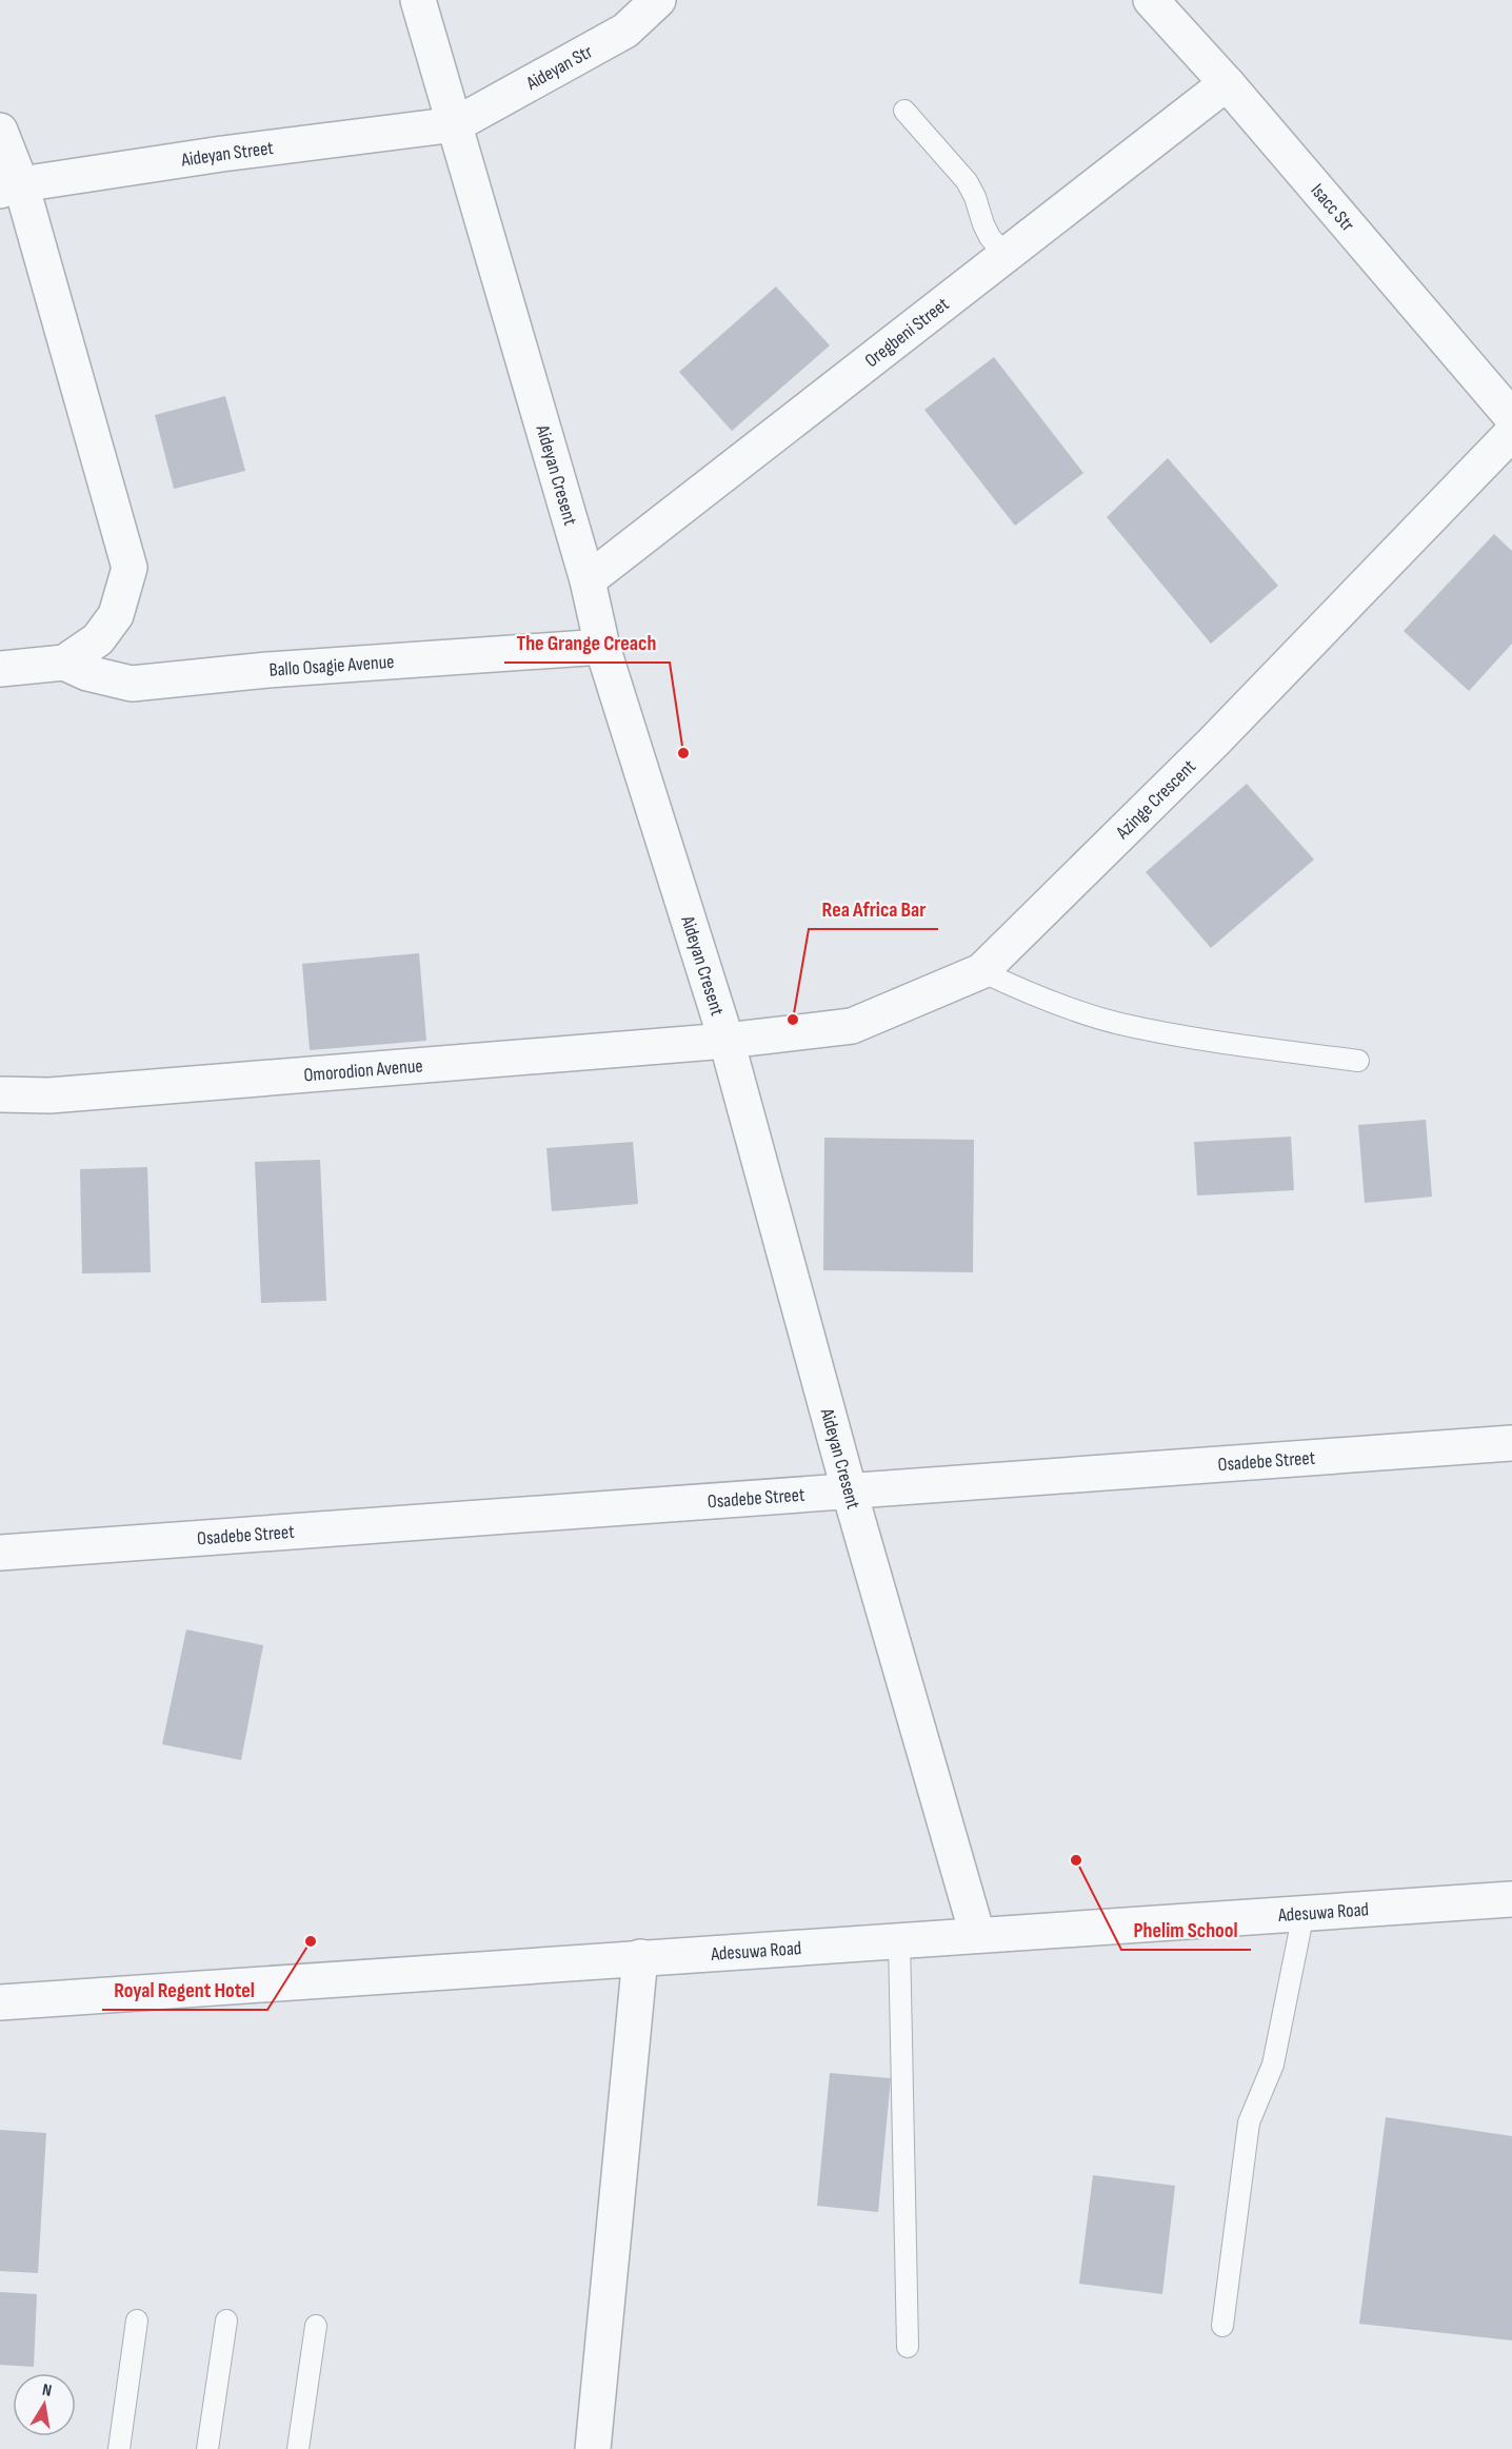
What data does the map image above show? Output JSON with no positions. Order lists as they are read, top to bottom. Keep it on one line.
{"streets":{"street":["Aideyan Str","Aideyan Street","Isacc Str","Oregbeni Street","Aideyan Cresent","Ballo Osagie Avenue","Azinge Crescent","Omorodion Avenue","Osadebe Street","Adesuwa Road"]},"crossings":[["Aideyan Str","Aideyan Street"],["Aideyan Str","Aideyan Cresent"],["Aideyan Street","Aideyan Cresent"],["Aideyan Street","Ballo Osagie Avenue"],["Isacc Str","Oregbeni Street"],["Oregbeni Street","Aideyan Cresent"],["Aideyan Cresent","Ballo Osagie Avenue"],["Aideyan Cresent","Azinge Crescent"],["Aideyan Cresent","Omorodion Avenue"],["Aideyan Cresent","Osadebe Street"],["Aideyan Cresent","Adesuwa Road"],["Azinge Crescent","Omorodion Avenue"]],"places":["The Grange Creach","Rea Africa Bar","Phelim School","Royal Regent Hotel"],"north":"top"}
